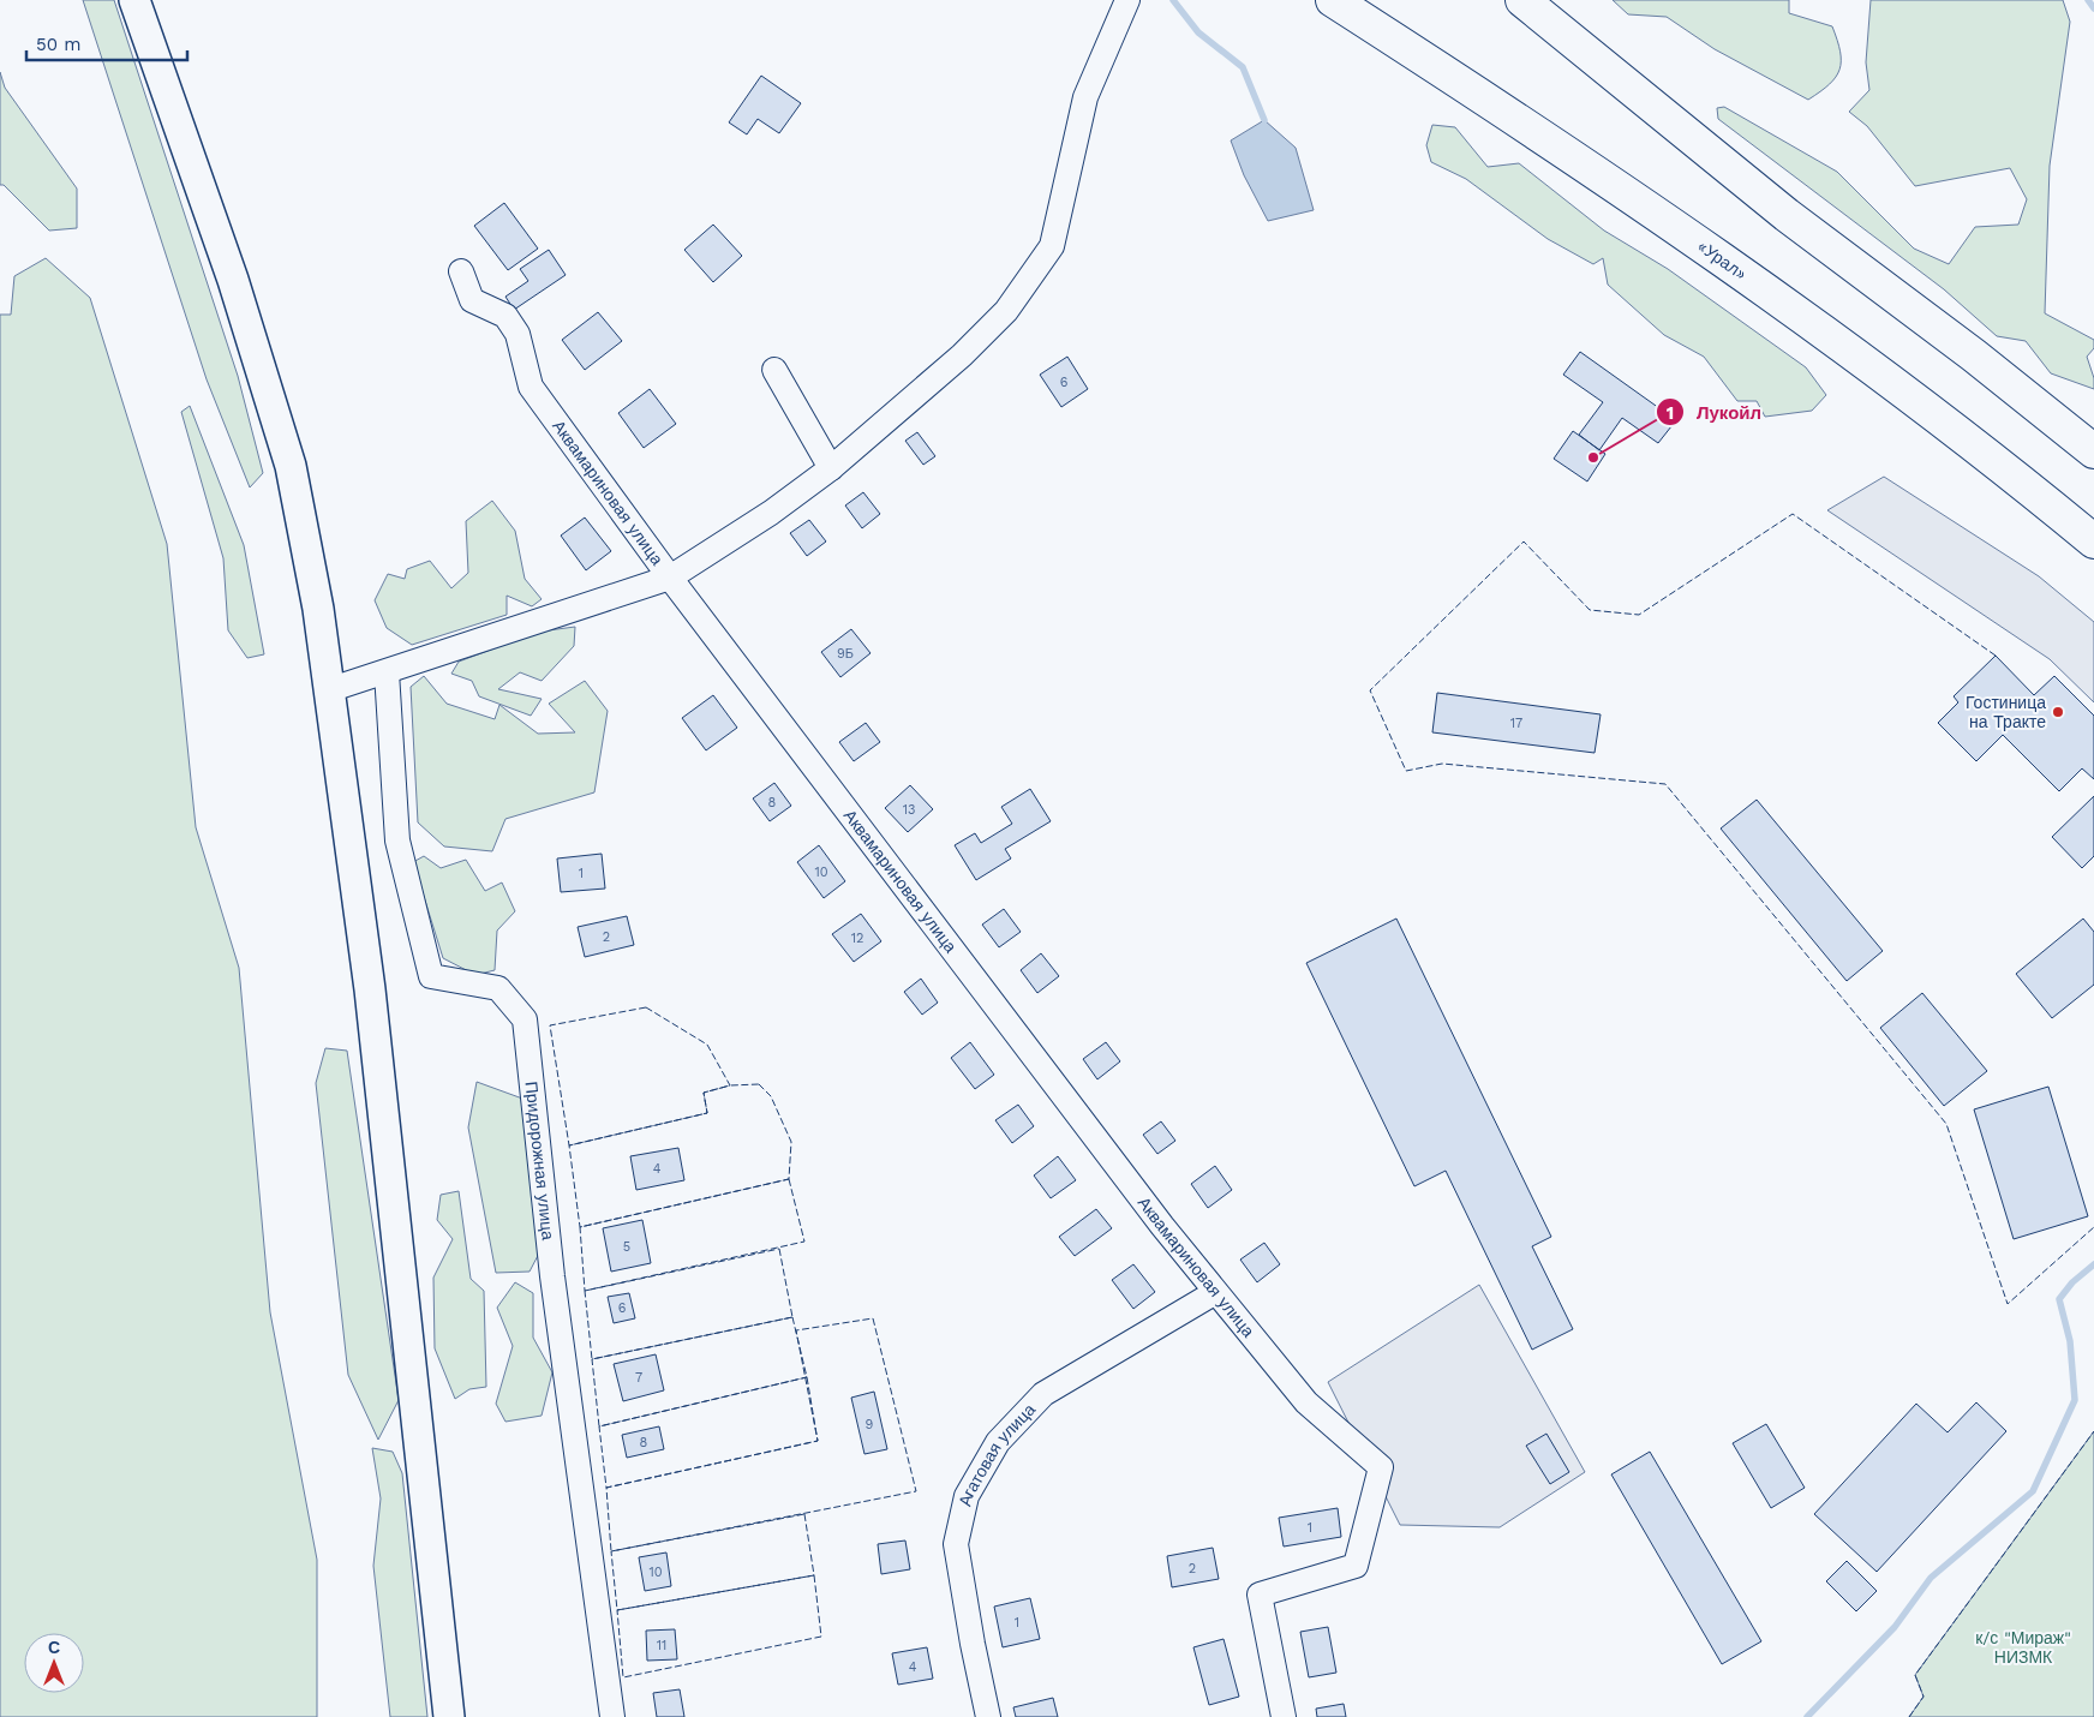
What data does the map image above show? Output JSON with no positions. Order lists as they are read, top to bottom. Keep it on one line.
{"streets":{"highway":["«Урал»"],"street":["Аквамариновая улица","Придорожная улица","Агатовая улица"]},"crossings":[["Аквамариновая улица","Агатовая улица"]],"parks":["к/с \"Мираж\" НИЗМК"],"places":["Лукойл","Гостиница на Тракте"],"house_numbers":["6","9Б","17","8","13","10","1","2","12","4","5","6","7","9","8","1","2","10","1","11","4"],"scale_bar":"50 m","north":"top"}
